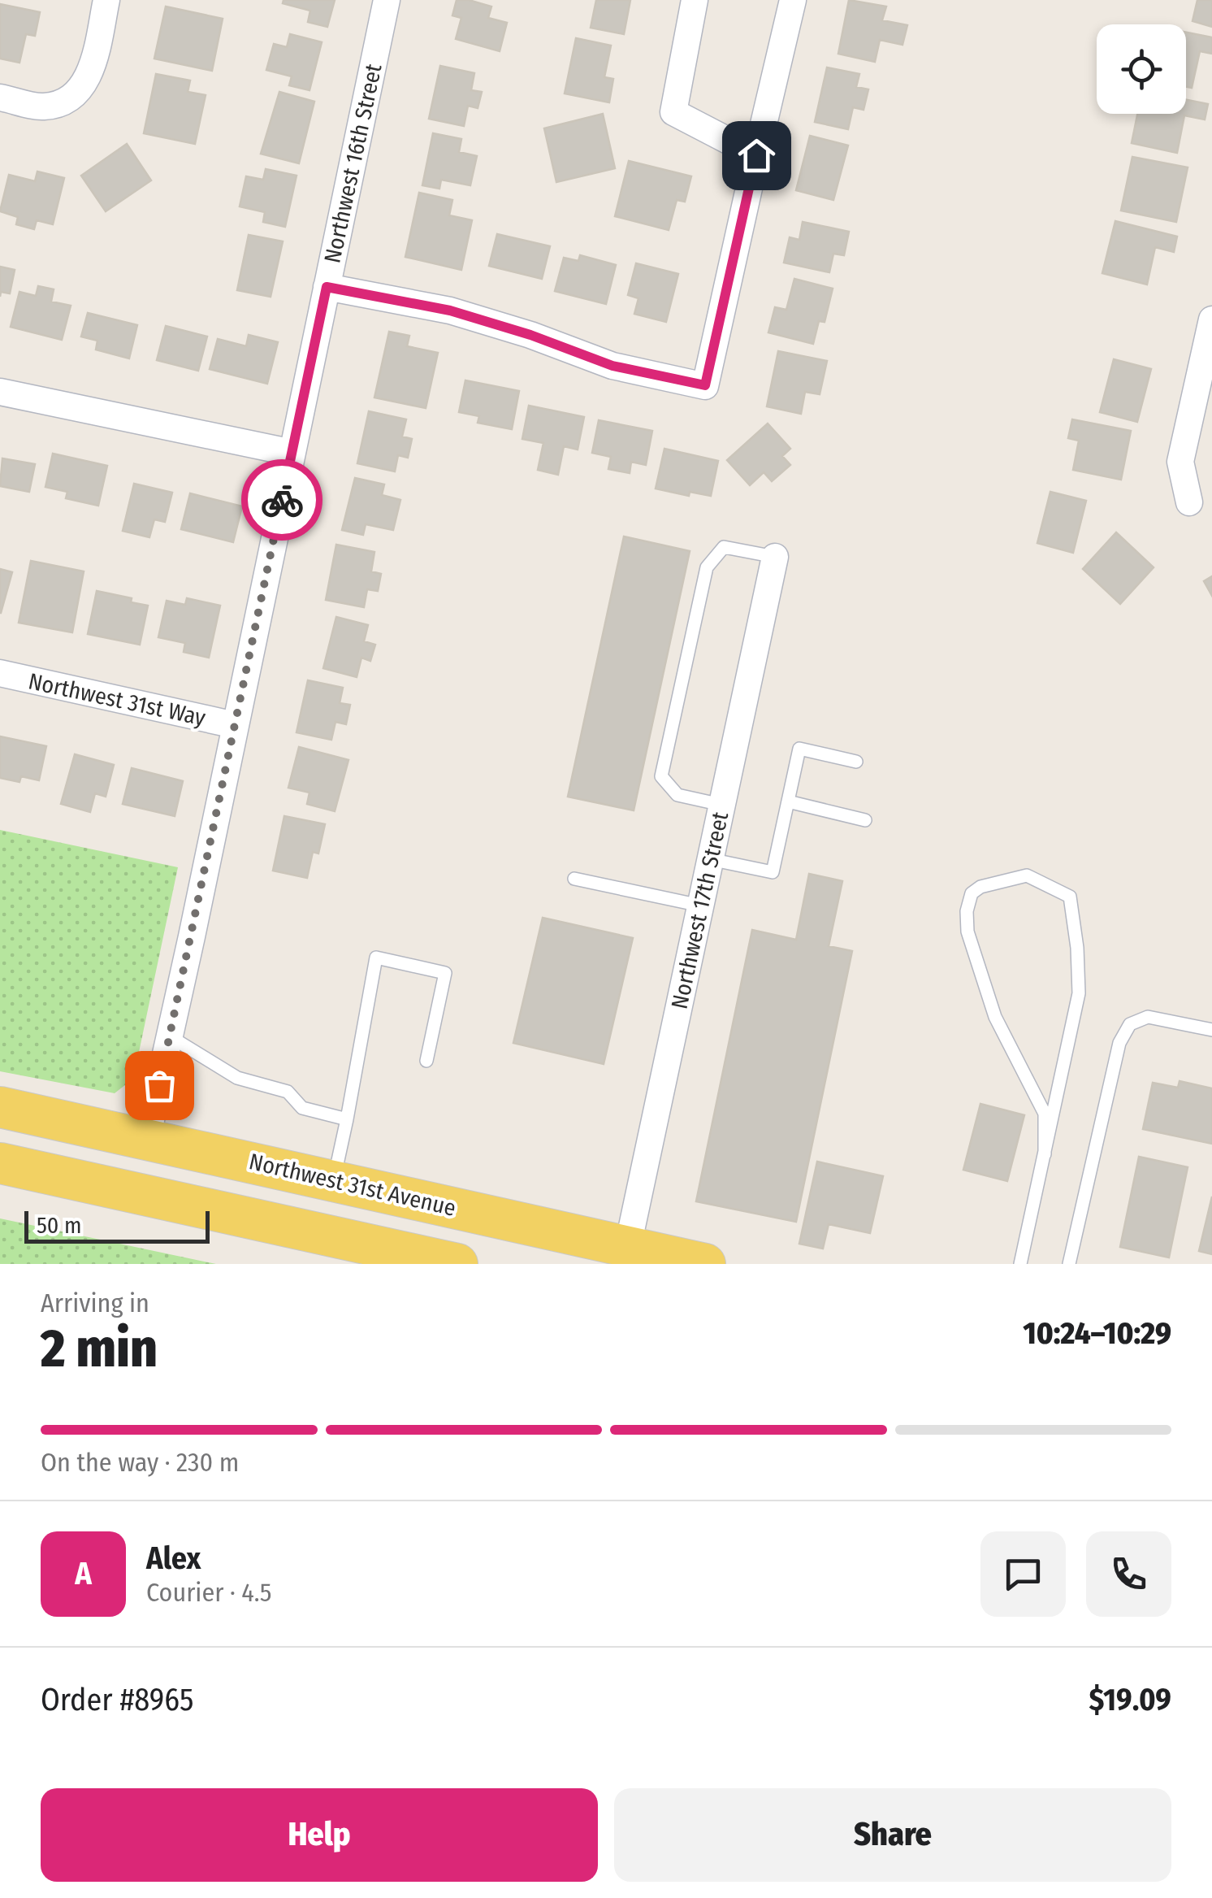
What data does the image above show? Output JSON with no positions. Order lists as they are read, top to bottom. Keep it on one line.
{"streets":{"main road":["Northwest 31st Avenue"],"street":["Northwest 16th Street","Northwest 31st Way","Northwest 17th Street"]},"crossings":[["Northwest 16th Street","Northwest 31st Way"],["Northwest 16th Street","Northwest 31st Avenue"],["Northwest 17th Street","Northwest 31st Avenue"]],"scale_bar":"50 m","page":{"scale":"50 m","heading":["2 min","Arriving in","10:24–10:29"],"panel":["Alex","Courier · 4.5","Order #8965","$19.09"],"bar":"On the way · 230 m","round":"A","buttons":["Help","Share"]}}
